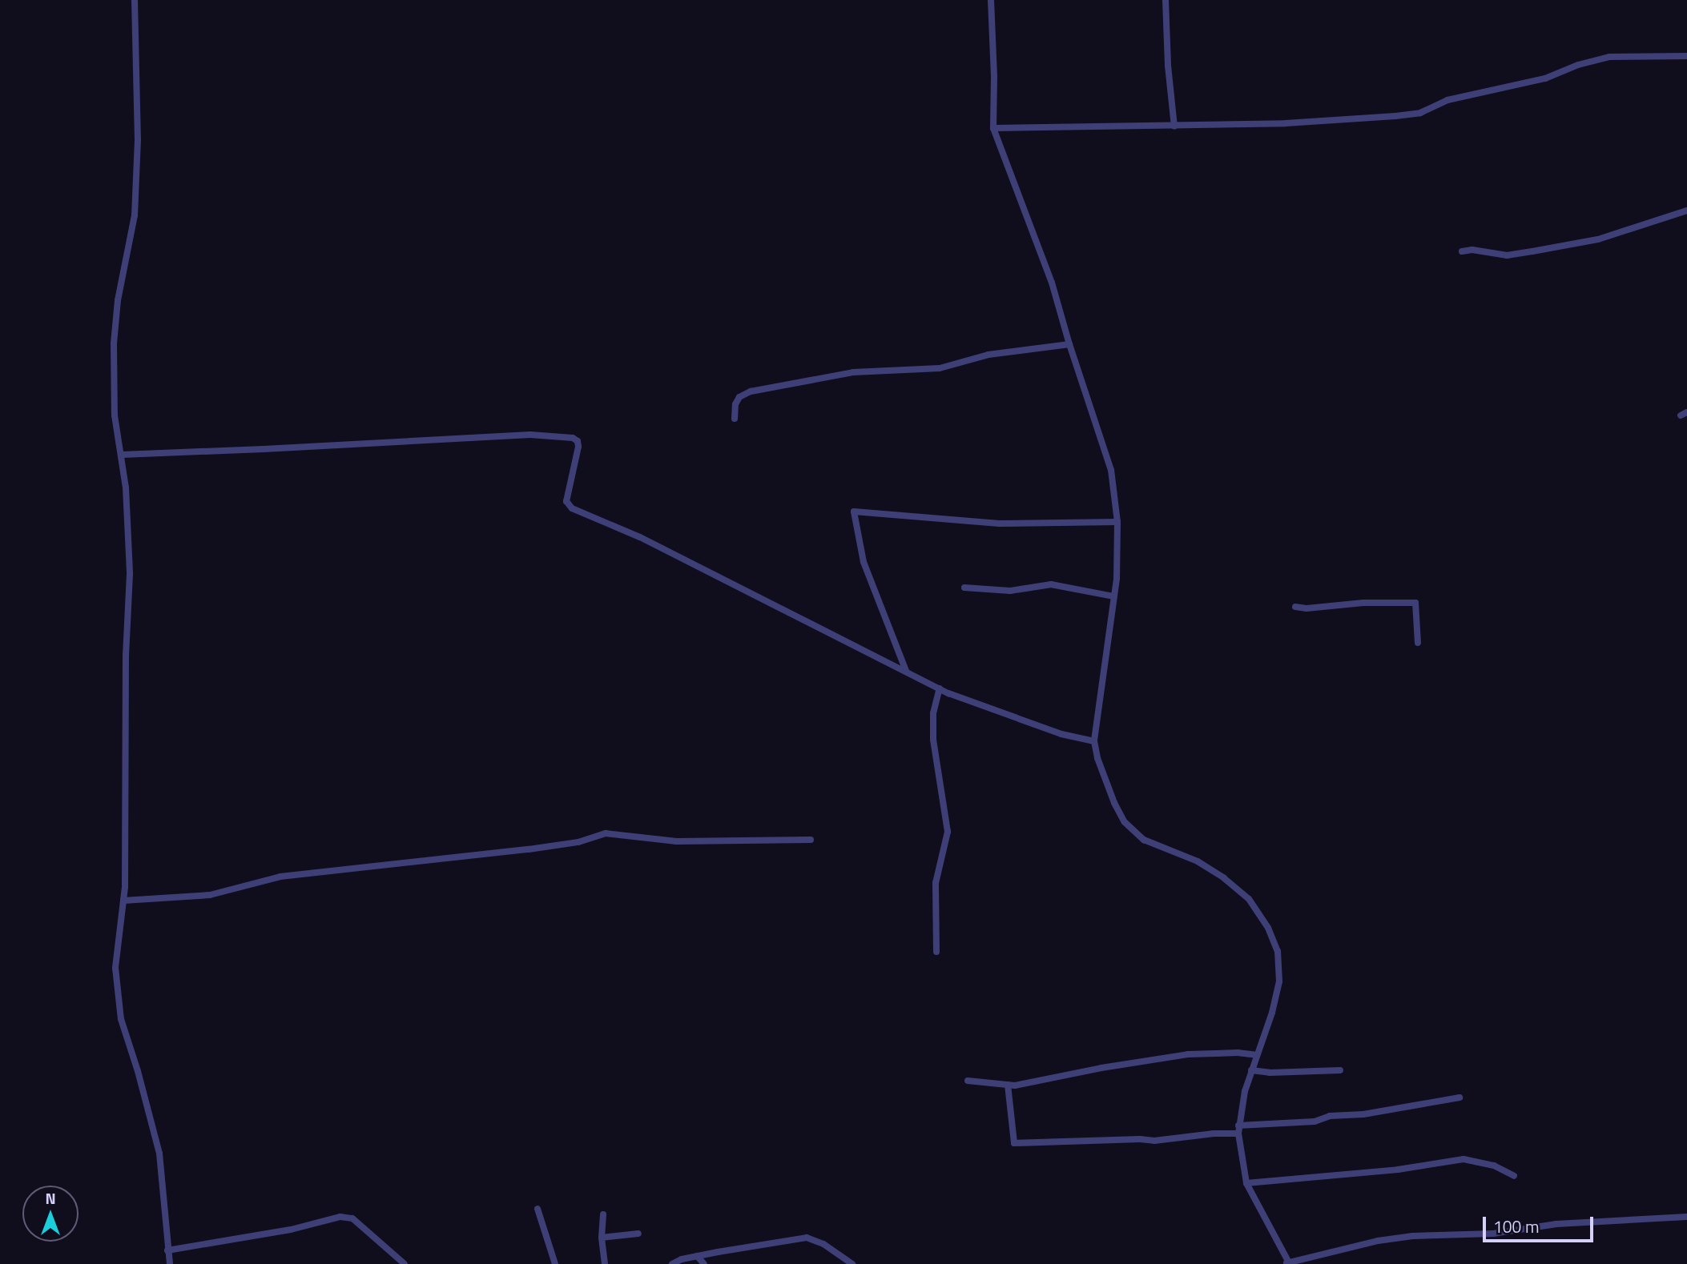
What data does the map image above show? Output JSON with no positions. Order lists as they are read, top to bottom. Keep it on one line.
{"scale_bar":"100 m","north":"top"}
